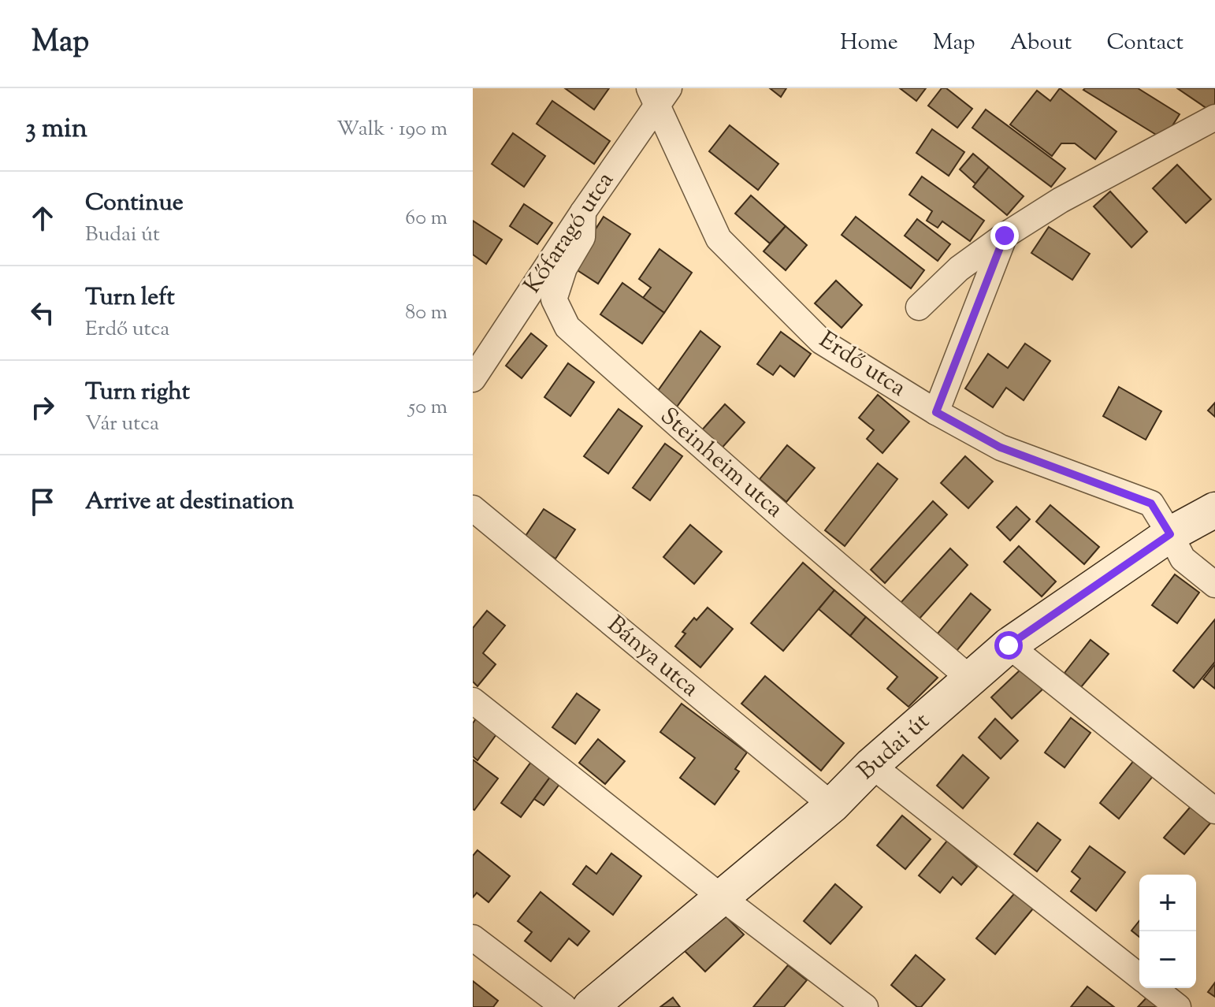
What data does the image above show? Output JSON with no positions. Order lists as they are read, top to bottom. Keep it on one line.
{"streets":{"street":["Kőfaragó utca","Erdő utca","Steinheim utca","Bánya utca","Budai út"]},"crossings":[["Kőfaragó utca","Erdő utca"],["Kőfaragó utca","Steinheim utca"],["Erdő utca","Budai út"],["Steinheim utca","Budai út"],["Bánya utca","Budai út"]],"page":{"header":"Map","nav":["Home","Map","About","Contact"],"heading":["3 min","Walk · 190 m"],"list":[["Continue","Budai út","60 m"],["Turn left","Erdő utca","80 m"],["Turn right","Vár utca","50 m"],"Arrive at destination"],"map_buttons":["+","−"]}}
